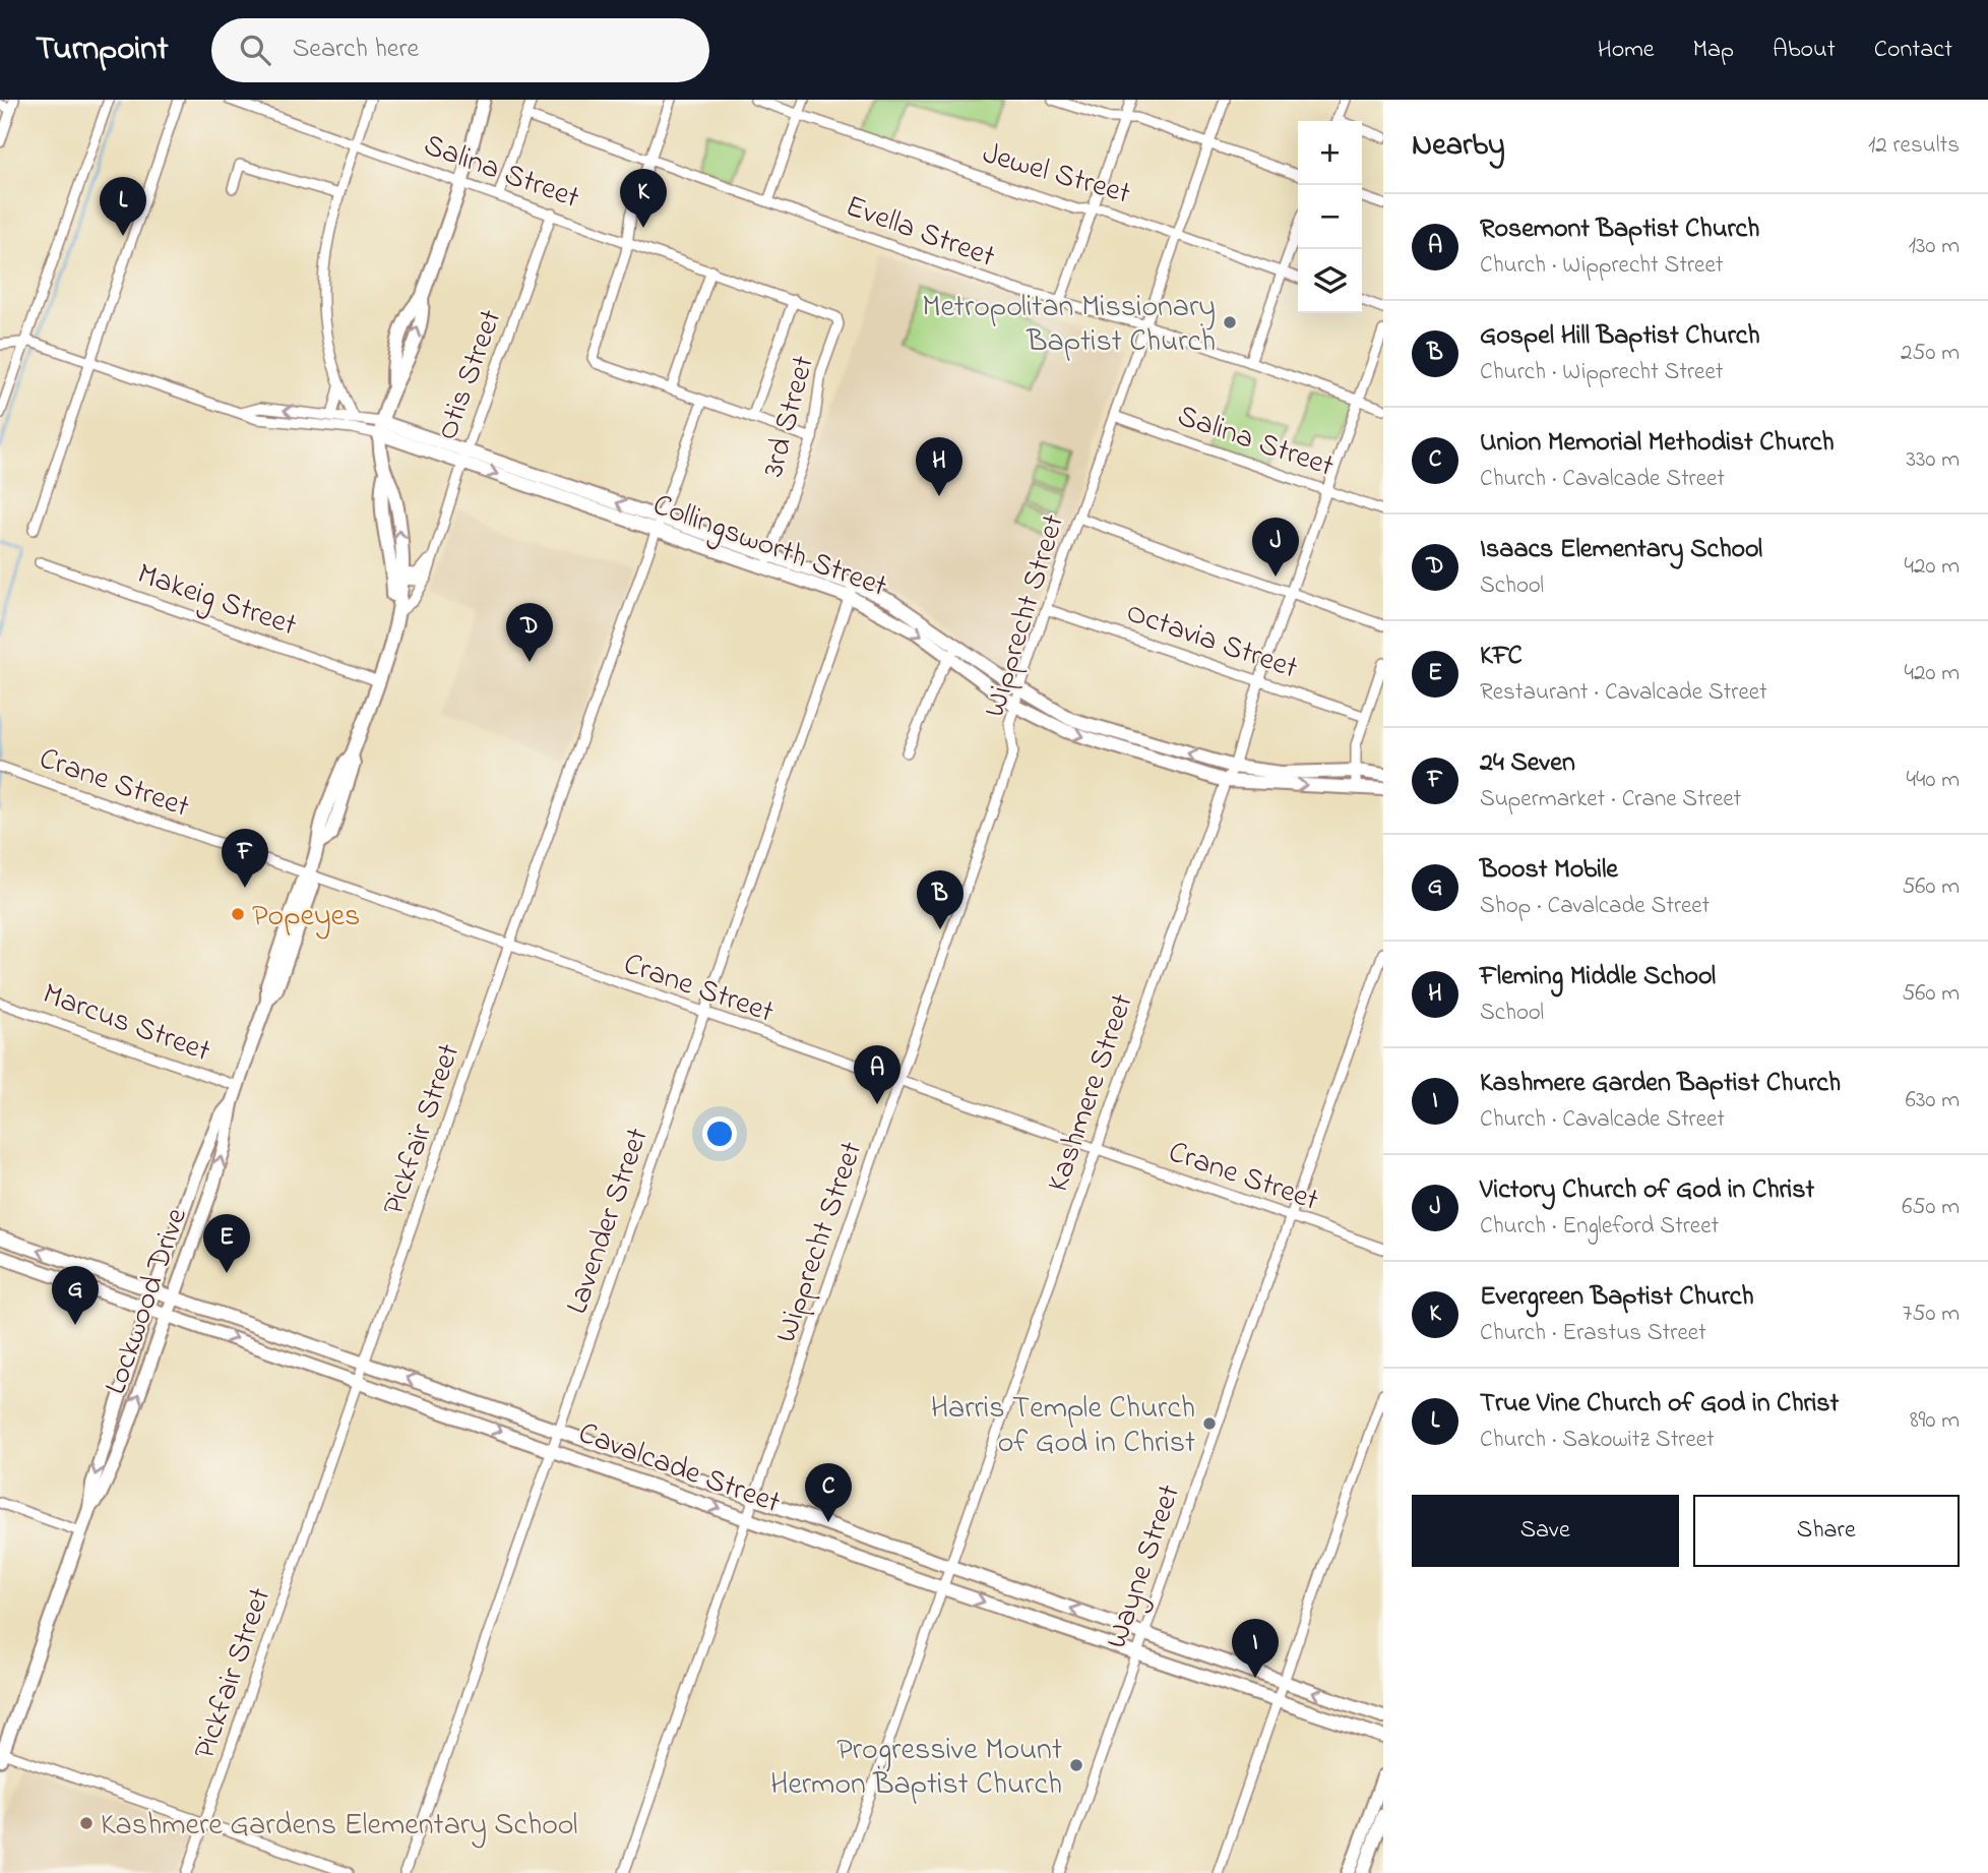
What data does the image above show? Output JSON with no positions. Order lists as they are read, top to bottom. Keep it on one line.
{"streets":{"main road":["Collingsworth Street","Lockwood Drive","Cavalcade Street"],"street":["Salina Street","Jewel Street","Evella Street","Otis Street","3rd Street","Makeig Street","Wipprecht Street","Octavia Street","Crane Street","Marcus Street","Kashmere Street","Pickfair Street","Lavender Street","Wayne Street"]},"crossings":[["Salina Street","Otis Street"],["Salina Street","3rd Street"],["Salina Street","Wipprecht Street"],["Salina Street","Kashmere Street"],["Salina Street","Lockwood Drive"],["Jewel Street","Wipprecht Street"],["Evella Street","Wipprecht Street"],["Evella Street","Kashmere Street"],["Otis Street","Collingsworth Street"],["Otis Street","Lockwood Drive"],["3rd Street","Collingsworth Street"],["Collingsworth Street","Wipprecht Street"],["Collingsworth Street","Kashmere Street"],["Collingsworth Street","Pickfair Street"],["Collingsworth Street","Lavender Street"],["Collingsworth Street","Lockwood Drive"],["Makeig Street","Lockwood Drive"],["Wipprecht Street","Octavia Street"],["Wipprecht Street","Crane Street"],["Wipprecht Street","Cavalcade Street"],["Octavia Street","Kashmere Street"],["Crane Street","Kashmere Street"],["Crane Street","Pickfair Street"],["Crane Street","Lavender Street"],["Crane Street","Lockwood Drive"],["Crane Street","Wayne Street"],["Marcus Street","Lockwood Drive"],["Kashmere Street","Cavalcade Street"],["Pickfair Street","Cavalcade Street"],["Lavender Street","Cavalcade Street"],["Lockwood Drive","Cavalcade Street"],["Cavalcade Street","Wayne Street"]],"places":["Metropolitan Missionary Baptist Church","Popeyes","Harris Temple Church of God in Christ","Progressive Mount Hermon Baptist Church","Kashmere Gardens Elementary School"],"page":{"header":"Turnpoint","search":"Search here","nav":["Home","Map","About","Contact"],"heading":["Nearby","12 results"],"map_buttons":["+","−"],"pins":["K","L","H","J","D","F","B","A","E","G","C","I"],"list":[{"mark":"A","name":"Rosemont Baptist Church","note":"Church · Wipprecht Street","value":"130 m"},{"mark":"B","name":"Gospel Hill Baptist Church","note":"Church · Wipprecht Street","value":"250 m"},{"mark":"C","name":"Union Memorial Methodist Church","note":"Church · Cavalcade Street","value":"330 m"},{"mark":"D","name":"Isaacs Elementary School","note":"School","value":"420 m"},{"mark":"E","name":"KFC","note":"Restaurant · Cavalcade Street","value":"420 m"},{"mark":"F","name":"24 Seven","note":"Supermarket · Crane Street","value":"440 m"},{"mark":"G","name":"Boost Mobile","note":"Shop · Cavalcade Street","value":"560 m"},{"mark":"H","name":"Fleming Middle School","note":"School","value":"560 m"},{"mark":"I","name":"Kashmere Garden Baptist Church","note":"Church · Cavalcade Street","value":"630 m"},{"mark":"J","name":"Victory Church of God in Christ","note":"Church · Engleford Street","value":"650 m"},{"mark":"K","name":"Evergreen Baptist Church","note":"Church · Erastus Street","value":"750 m"},{"mark":"L","name":"True Vine Church of God in Christ","note":"Church · Sakowitz Street","value":"890 m"}],"buttons":["Save","Share"]}}
